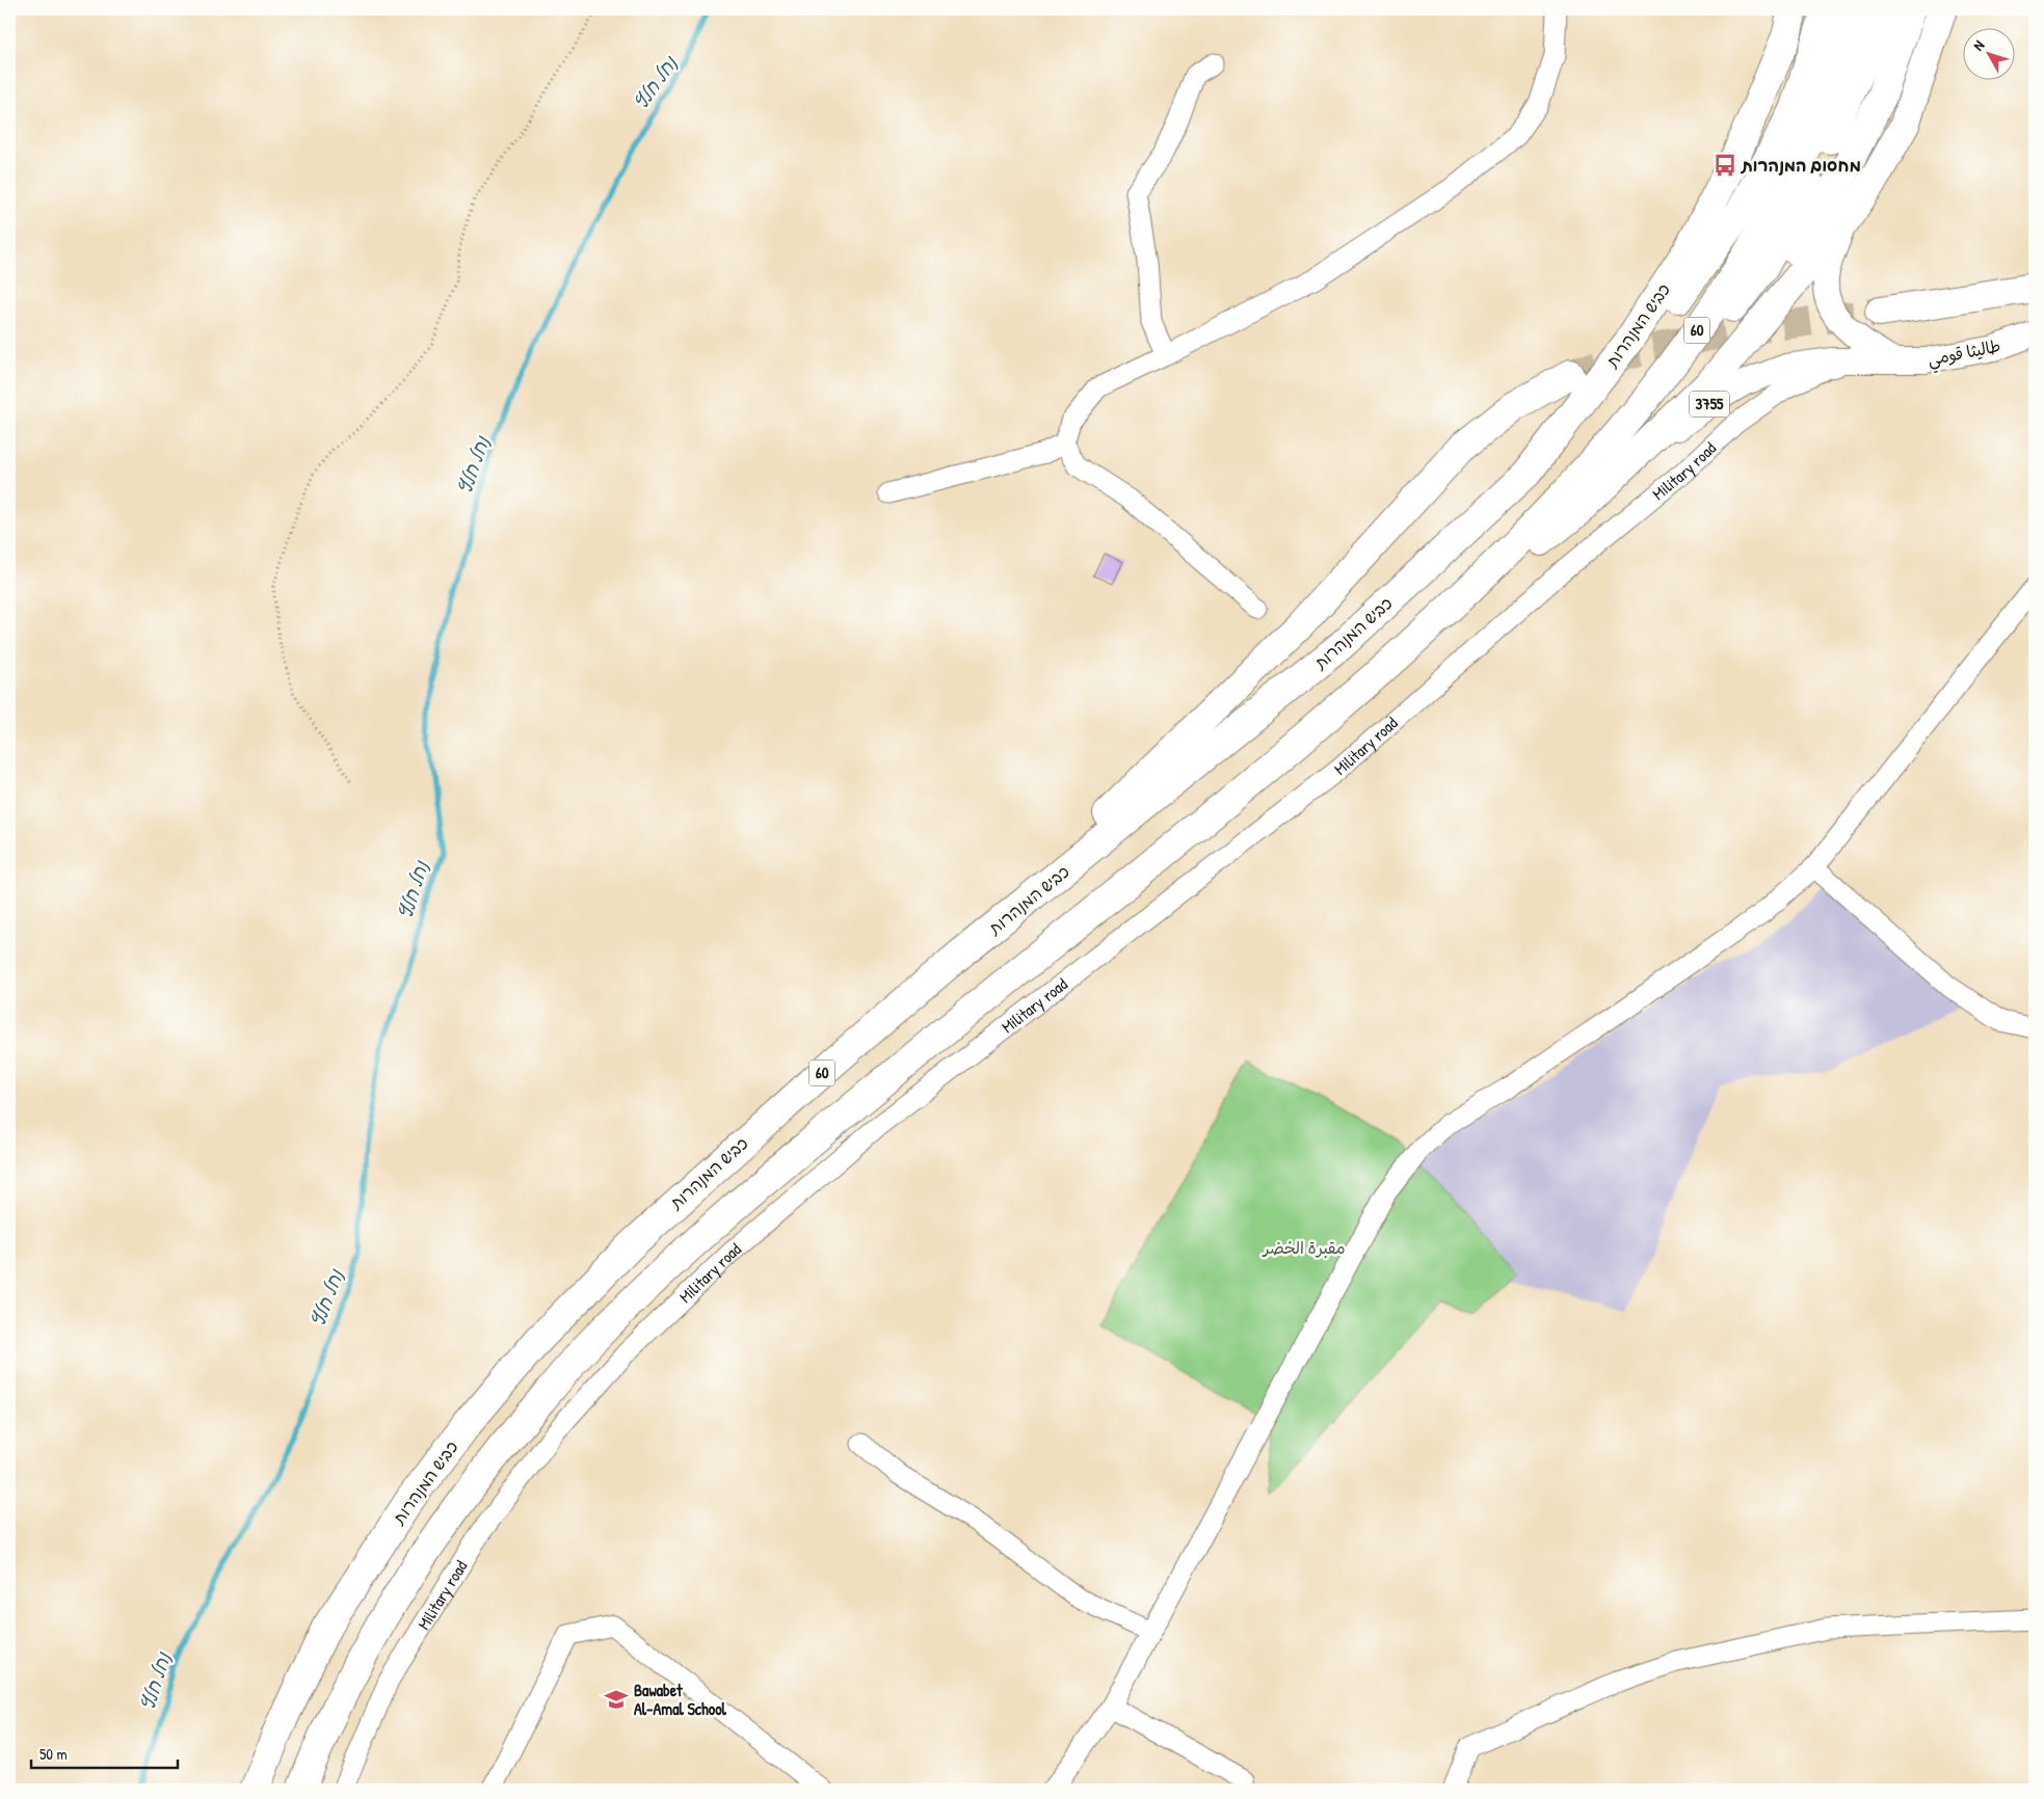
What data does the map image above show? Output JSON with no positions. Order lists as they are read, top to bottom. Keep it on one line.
{"streets":{"highway":["כביש המנהרות","60"],"main road":["طاليثا قومي","3755"],"street":["Military road"]},"crossings":[["כביש המנהרות","60"],["60","3755"],["طاليثا قومي","3755"],["طاليثا قومي","Military road"],["3755","Military road"]],"water":["נחל חלץ"],"parks":["مقبرة الخضر"],"places":{"bus stop":["מחסום המנהרות"],"school or university":["Bawabet Al-Amal School"]},"scale_bar":"50 m","north":"top left"}
